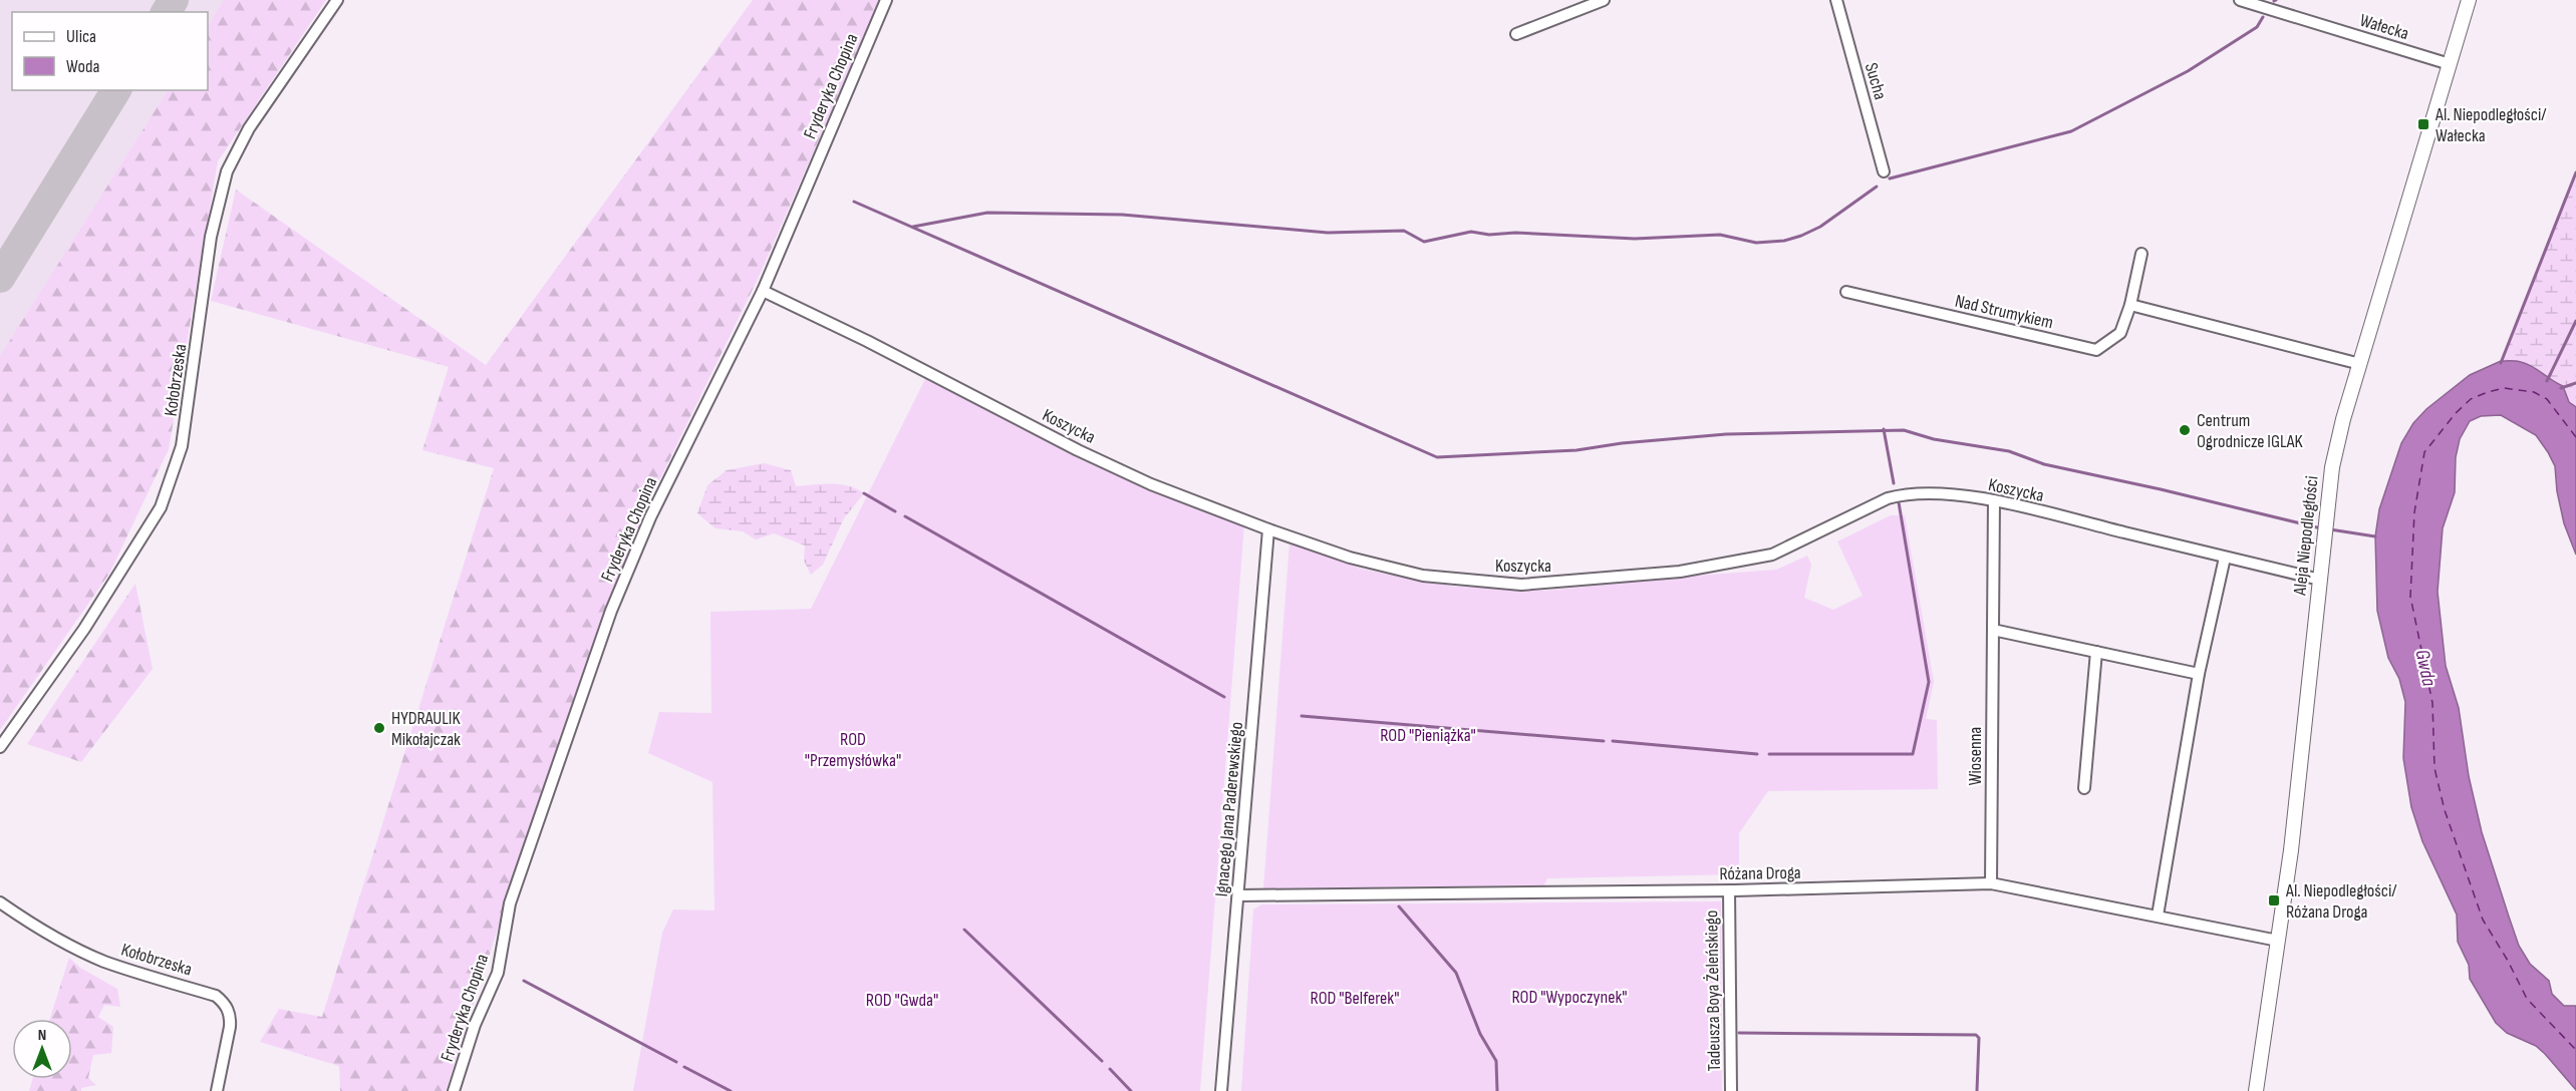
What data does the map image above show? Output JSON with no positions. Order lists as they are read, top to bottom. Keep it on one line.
{"streets":{"street":["Wałecka","Sucha","Fryderyka Chopina","Nad Strumykiem","Kołobrzeska","Koszycka","Aleja Niepodległości","Wiosenna","Ignacego Jana Paderewskiego","Różana Droga","Tadeusza Boya Żeleńskiego"]},"crossings":[["Wałecka","Aleja Niepodległości"],["Fryderyka Chopina","Koszycka"],["Koszycka","Aleja Niepodległości"],["Koszycka","Wiosenna"],["Koszycka","Ignacego Jana Paderewskiego"],["Aleja Niepodległości","Różana Droga"],["Wiosenna","Różana Droga"],["Ignacego Jana Paderewskiego","Różana Droga"],["Różana Droga","Tadeusza Boya Żeleńskiego"]],"water":["Gwda"],"parks":["ROD \"Pieniążka\"","ROD \"Przemysłówka\"","ROD \"Wypoczynek\"","ROD \"Belferek\"","ROD \"Gwda\""],"places":{"transit":["Al. Niepodległości/ Wałecka","Al. Niepodległości/ Różana Droga"],"other":["Centrum Ogrodnicze IGLAK","HYDRAULIK Mikołajczak"]},"legend":["Ulica","Woda"],"north":"top"}
